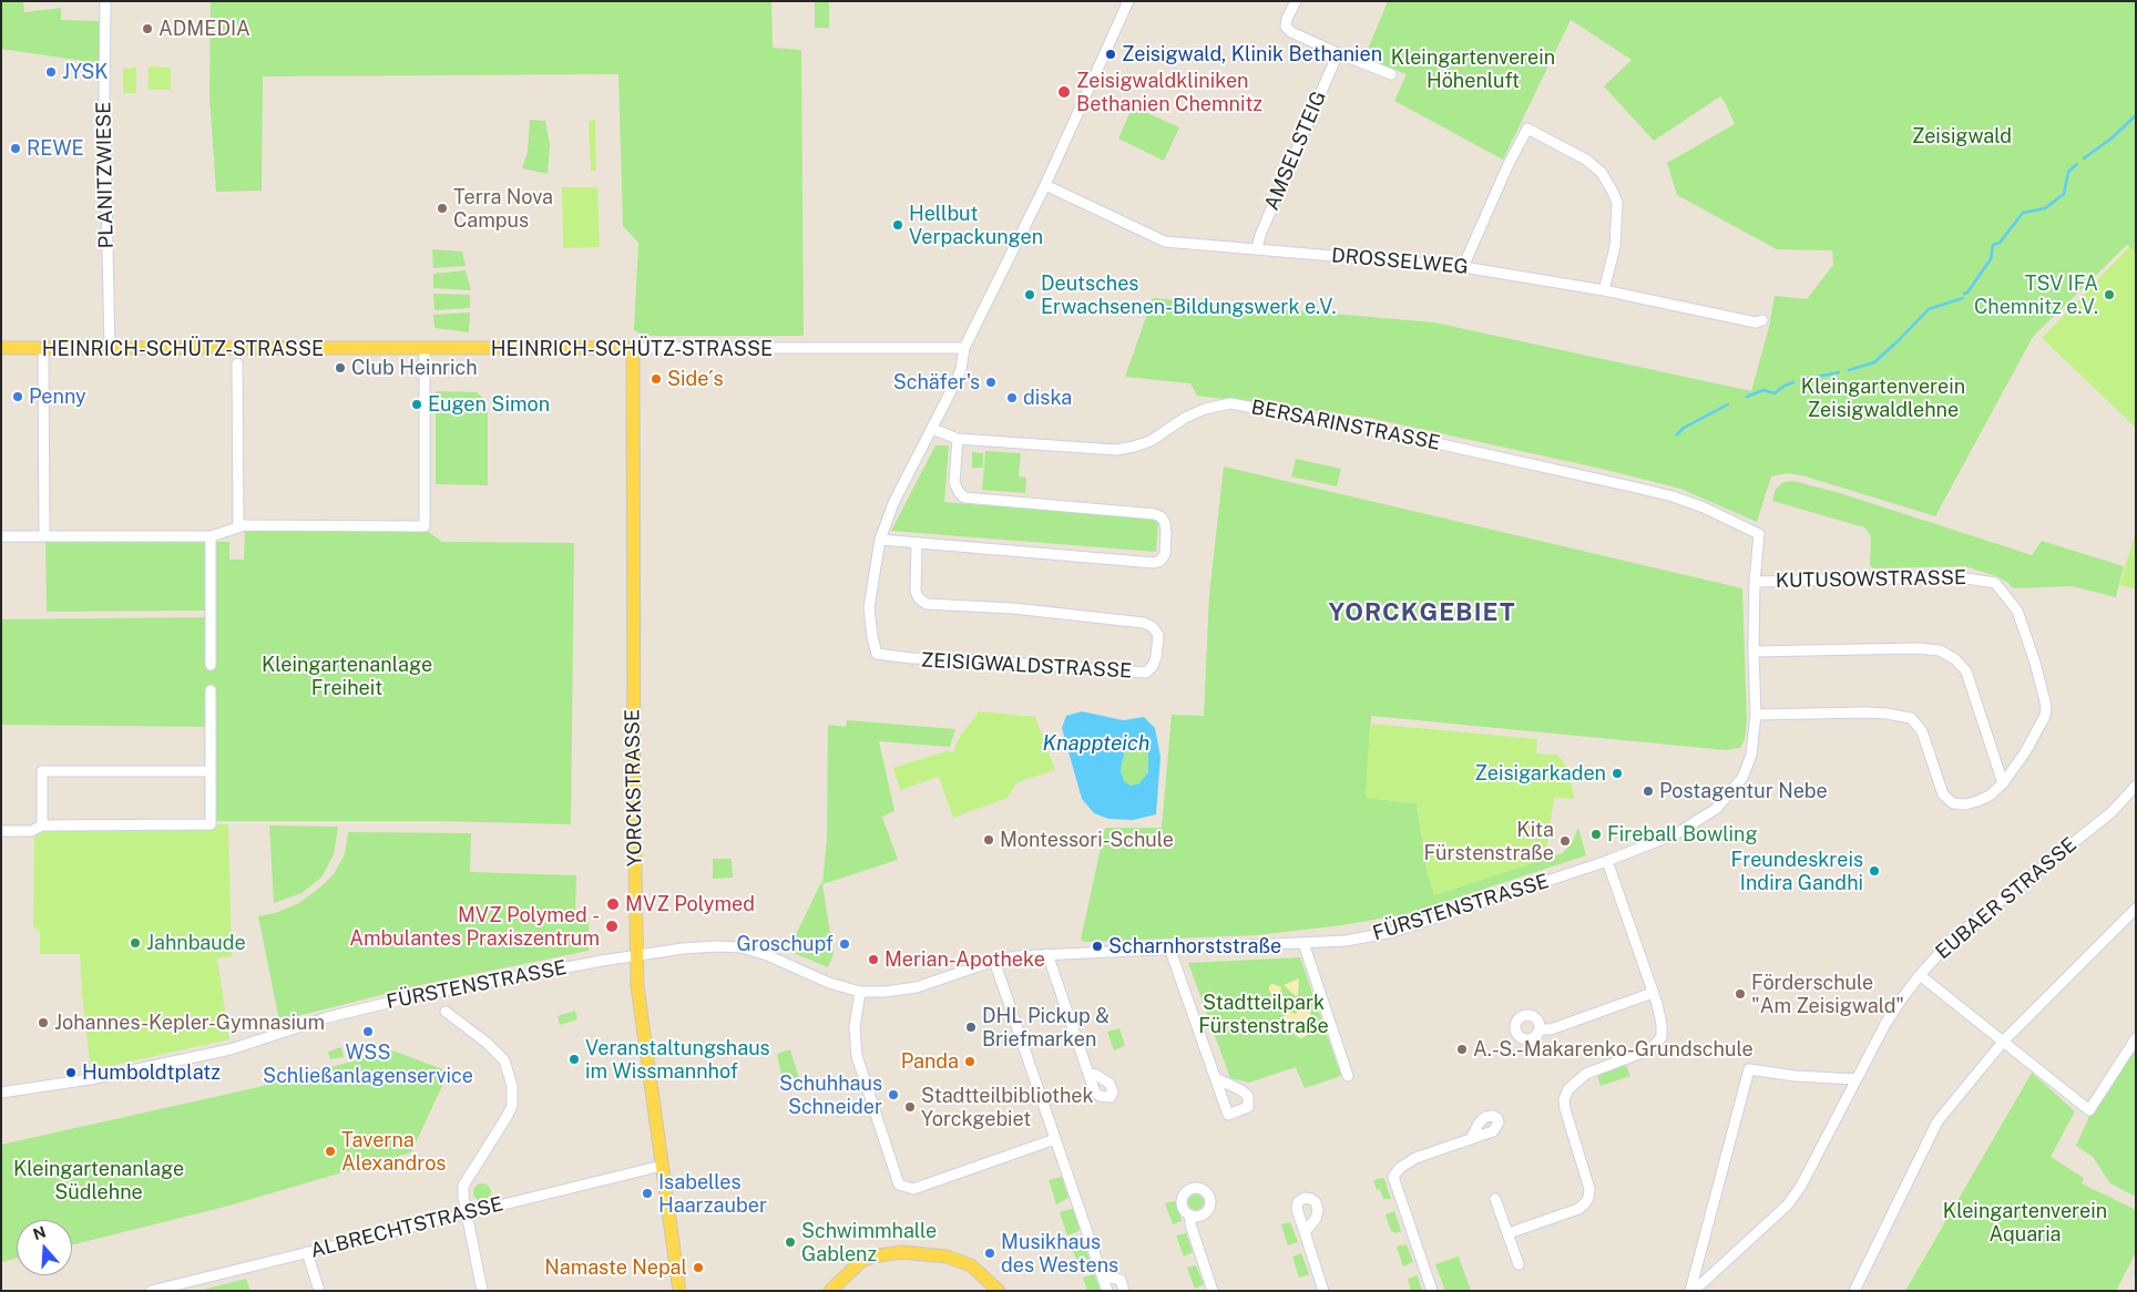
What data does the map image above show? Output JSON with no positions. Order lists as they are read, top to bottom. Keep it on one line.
{"streets":{"main road":["HEINRICH-SCHÜTZ-STRASSE","YORCKSTRASSE"],"street":["AMSELSTEIG","PLANITZWIESE","DROSSELWEG","BERSARINSTRASSE","KUTUSOWSTRASSE","ZEISIGWALDSTRASSE","EUBAER STRASSE","FÜRSTENSTRASSE","ALBRECHTSTRASSE"]},"crossings":[["AMSELSTEIG","DROSSELWEG"],["PLANITZWIESE","HEINRICH-SCHÜTZ-STRASSE"],["DROSSELWEG","ZEISIGWALDSTRASSE"],["HEINRICH-SCHÜTZ-STRASSE","ZEISIGWALDSTRASSE"],["HEINRICH-SCHÜTZ-STRASSE","YORCKSTRASSE"],["BERSARINSTRASSE","ZEISIGWALDSTRASSE"],["BERSARINSTRASSE","FÜRSTENSTRASSE"],["KUTUSOWSTRASSE","FÜRSTENSTRASSE"],["YORCKSTRASSE","FÜRSTENSTRASSE"],["YORCKSTRASSE","ALBRECHTSTRASSE"]],"districts":["YORCKGEBIET"],"water":["Knappteich"],"parks":["Kleingartenverein Höhenluft","Zeisigwald","Kleingartenverein Zeisigwaldlehne","Kleingartenanlage Freiheit","Stadtteilpark Fürstenstraße","Kleingartenanlage Südlehne","Kleingartenverein Aquaria"],"places":["ADMEDIA","Zeisigwald, Klinik Bethanien","JYSK","Zeisigwaldkliniken Bethanien Chemnitz","REWE","Terra Nova Campus","Hellbut Verpackungen","Deutsches Erwachsenen-Bildungswerk e.V.","TSV IFA Chemnitz e.V.","Club Heinrich","Side´s","Schäfer's","Penny","diska","Eugen Simon","Zeisigarkaden","Postagentur Nebe","Fireball Bowling","Montessori-Schule","Kita Fürstenstraße","Freundeskreis Indira Gandhi","MVZ Polymed","MVZ Polymed - Ambulantes Praxiszentrum","Jahnbaude","Groschupf","Scharnhorststraße","Merian-Apotheke","Förderschule \"Am Zeisigwald\"","Johannes-Kepler-Gymnasium","DHL Pickup & Briefmarken","WSS Schließanlagenservice","A.-S.-Makarenko-Grundschule","Veranstaltungshaus im Wissmannhof","Panda","Humboldtplatz","Schuhhaus Schneider","Stadtteilbibliothek Yorckgebiet","Taverna Alexandros","Isabelles Haarzauber","Schwimmhalle Gablenz","Musikhaus des Westens","Namaste Nepal"],"north":"top"}
